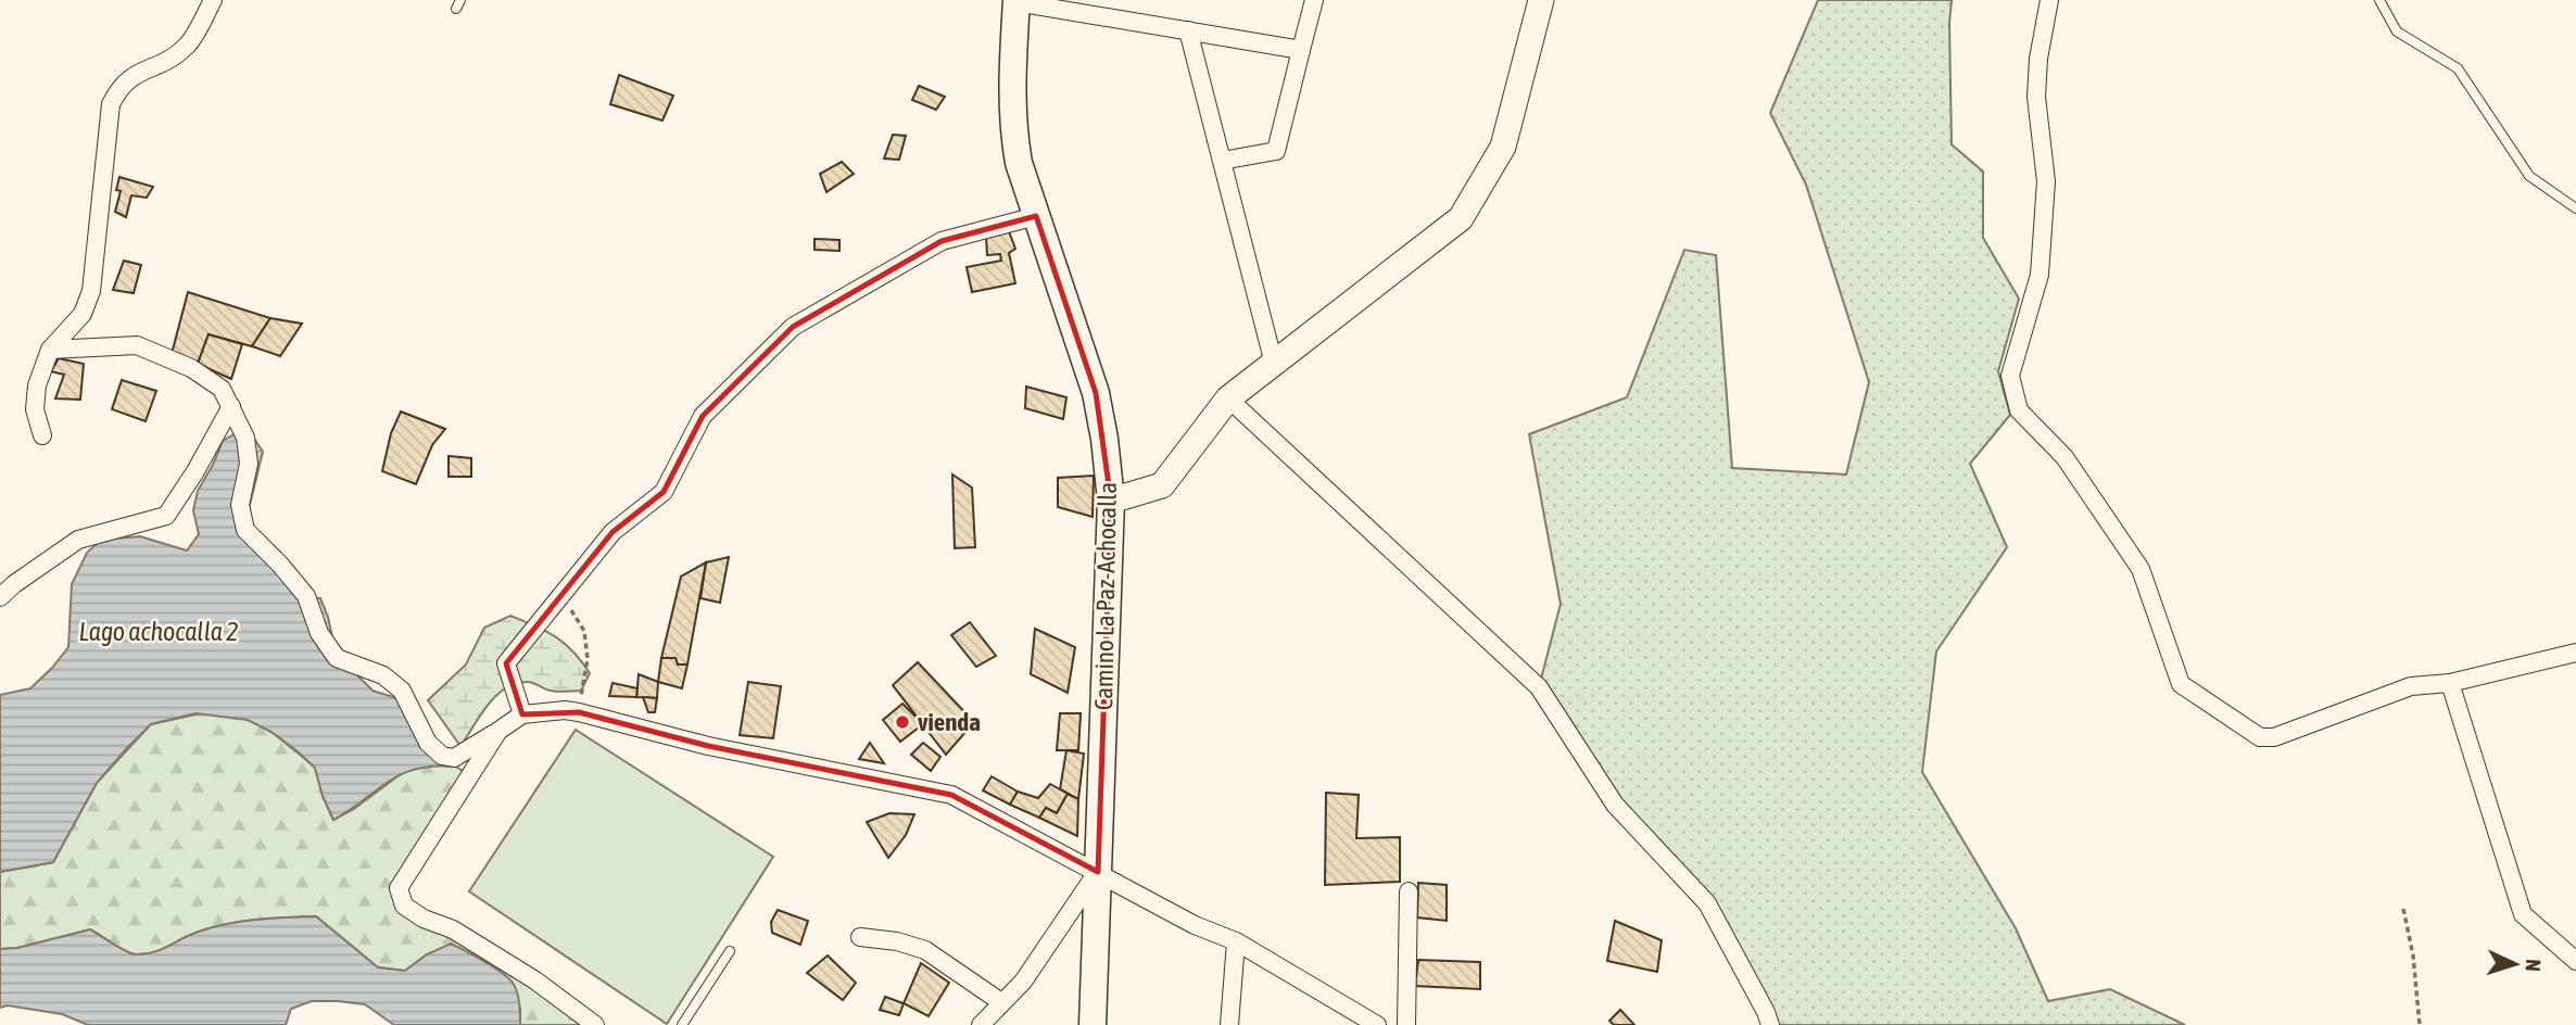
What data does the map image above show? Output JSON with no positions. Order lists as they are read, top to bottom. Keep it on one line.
{"streets":{"main road":["Camino La Paz-Achocalla"]},"water":["Lago achocalla 2"],"places":["vienda"],"north":"right"}
